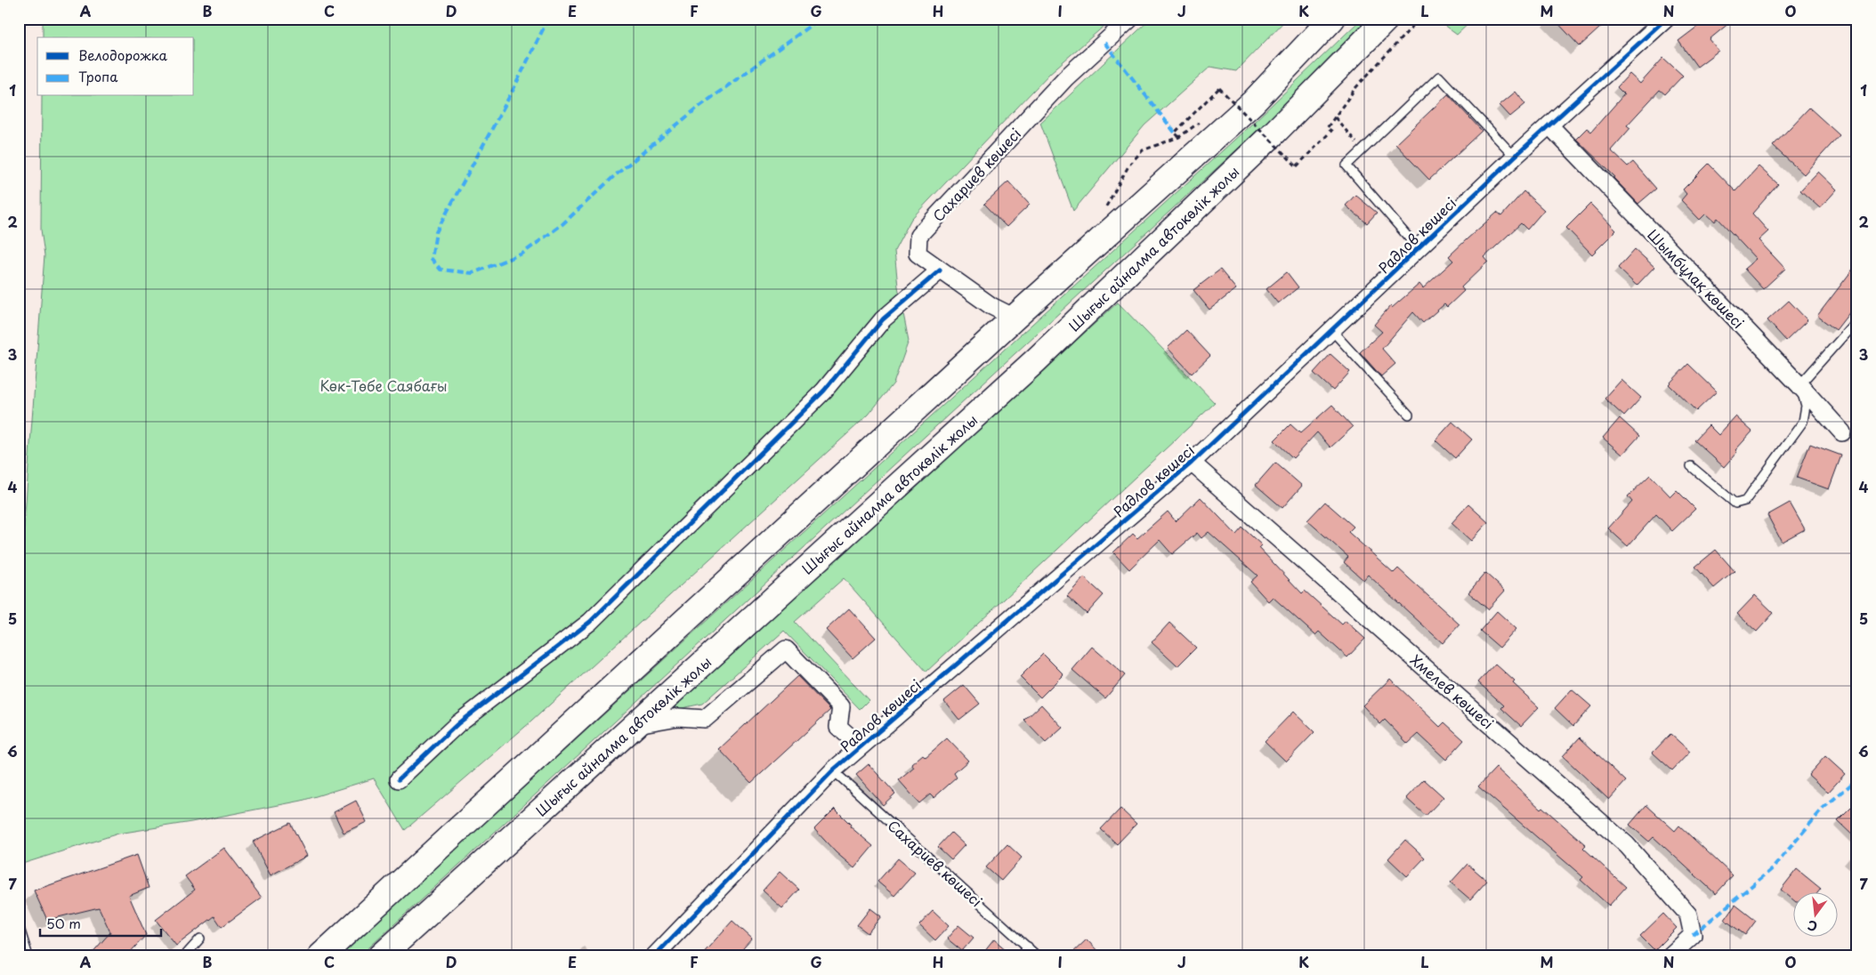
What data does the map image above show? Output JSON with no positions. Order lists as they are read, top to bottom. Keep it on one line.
{"streets":{"main road":["Шығыс айналма автокөлік жолы"],"street":["Сахариев көшесі","Радлов көшесі","Шымбұлақ көшесі","Хмелев көшесі"]},"crossings":[["Сахариев көшесі","Радлов көшесі"],["Радлов көшесі","Шымбұлақ көшесі"],["Радлов көшесі","Хмелев көшесі"]],"parks":["Көк-Төбе Саябағы"],"legend":["Велодорожка","Тропа"],"scale_bar":"50 m","north":"bottom","grid":{"columns":["A","B","C","D","E","F","G","H","I","J","K","L","M","N","O"],"rows":["1","2","3","4","5","6","7"]}}
